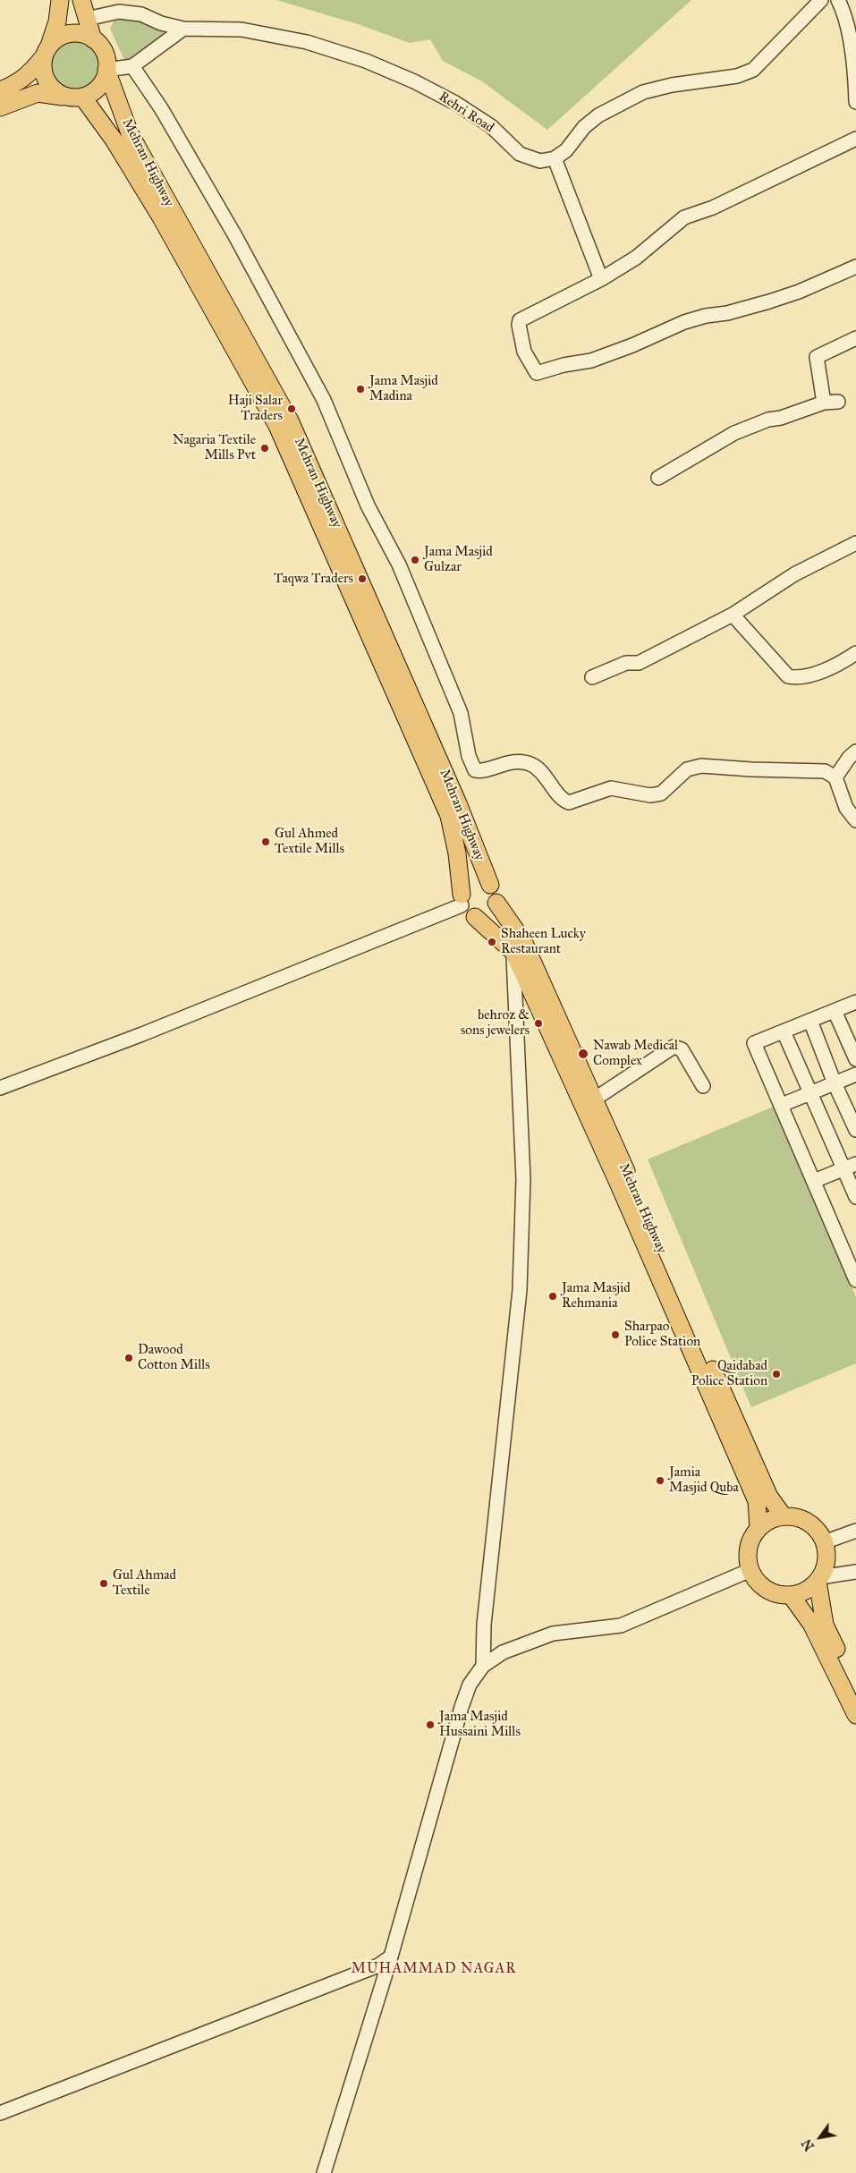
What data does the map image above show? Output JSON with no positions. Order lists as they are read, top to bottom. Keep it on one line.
{"streets":{"main road":["Mehran Highway"],"street":["Rehri Road"]},"districts":["MUHAMMAD NAGAR"],"places":["Jama Masjid Madina","Haji Salar Traders","Nagaria Textile Mills Pvt","Jama Masjid Gulzar","Taqwa Traders","Gul Ahmed Textile Mills","Shaheen Lucky Restaurant","behroz & sons jewelers","Nawab Medical Complex","Jama Masjid Rehmania","Sharpao Police Station","Dawood Cotton Mills","Qaidabad Police Station","Jamia Masjid Quba","Gul Ahmad Textile","Jama Masjid Hussaini Mills"],"north":"bottom left"}
